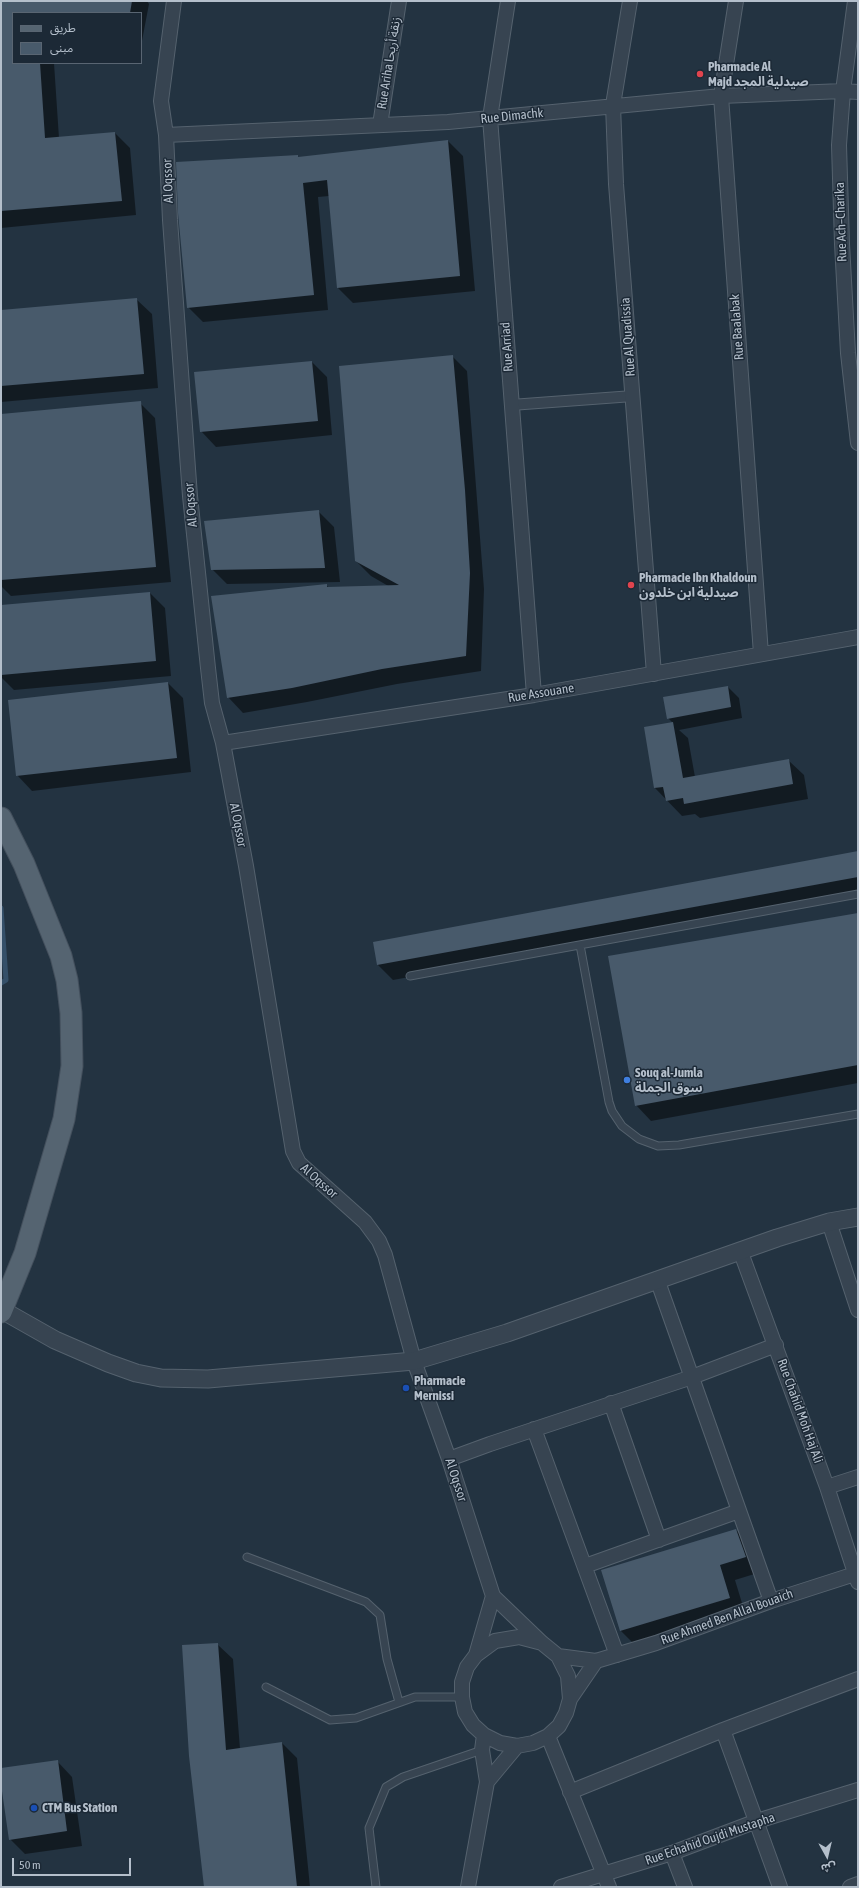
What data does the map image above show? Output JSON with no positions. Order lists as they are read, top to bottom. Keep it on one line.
{"streets":{"street":["Rue Ariha زنقة أريحا","Rue Dimachk","Al Oqssor","Rue Ach–Charika","Rue Baalabak","Rue Al Quadissia","Rue Arriad","Rue Assouane","Rue Chahid Moh Haj Ali","Rue Ahmed Ben Allal Bouaich","Rue Echahid Oujdi Mustapha"]},"crossings":[["Rue Ariha زنقة أريحا","Rue Dimachk"],["Rue Dimachk","Al Oqssor"],["Rue Dimachk","Rue Ach–Charika"],["Rue Dimachk","Rue Baalabak"],["Rue Dimachk","Rue Al Quadissia"],["Rue Dimachk","Rue Arriad"],["Al Oqssor","Rue Assouane"],["Al Oqssor","Rue Ahmed Ben Allal Bouaich"],["Rue Baalabak","Rue Assouane"],["Rue Al Quadissia","Rue Assouane"],["Rue Arriad","Rue Assouane"],["Rue Chahid Moh Haj Ali","Rue Ahmed Ben Allal Bouaich"]],"places":["Pharmacie Al Majd صيدلية المجد","Pharmacie Ibn Khaldoun صيدلية ابن خلدون","Souq al-Jumla سوق الجملة","Pharmacie Mernissi","CTM Bus Station"],"legend":["طريق","مبنى"],"scale_bar":"50 m","north":"bottom"}
